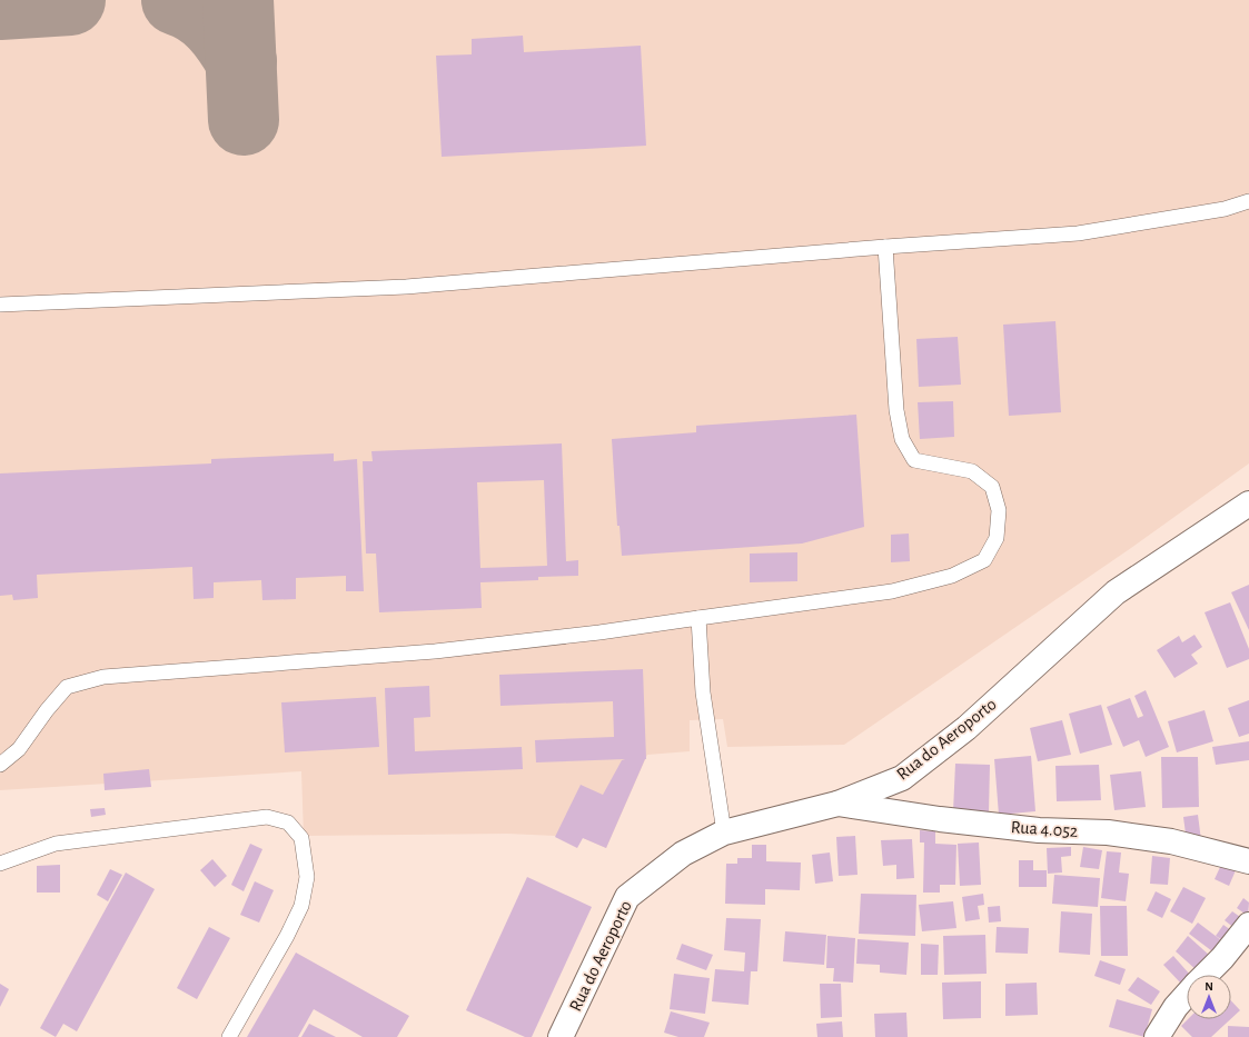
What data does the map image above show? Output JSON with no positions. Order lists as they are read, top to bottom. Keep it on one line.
{"streets":{"main road":["Rua do Aeroporto","Rua 4.052"]},"crossings":[["Rua do Aeroporto","Rua 4.052"]],"north":"top"}
